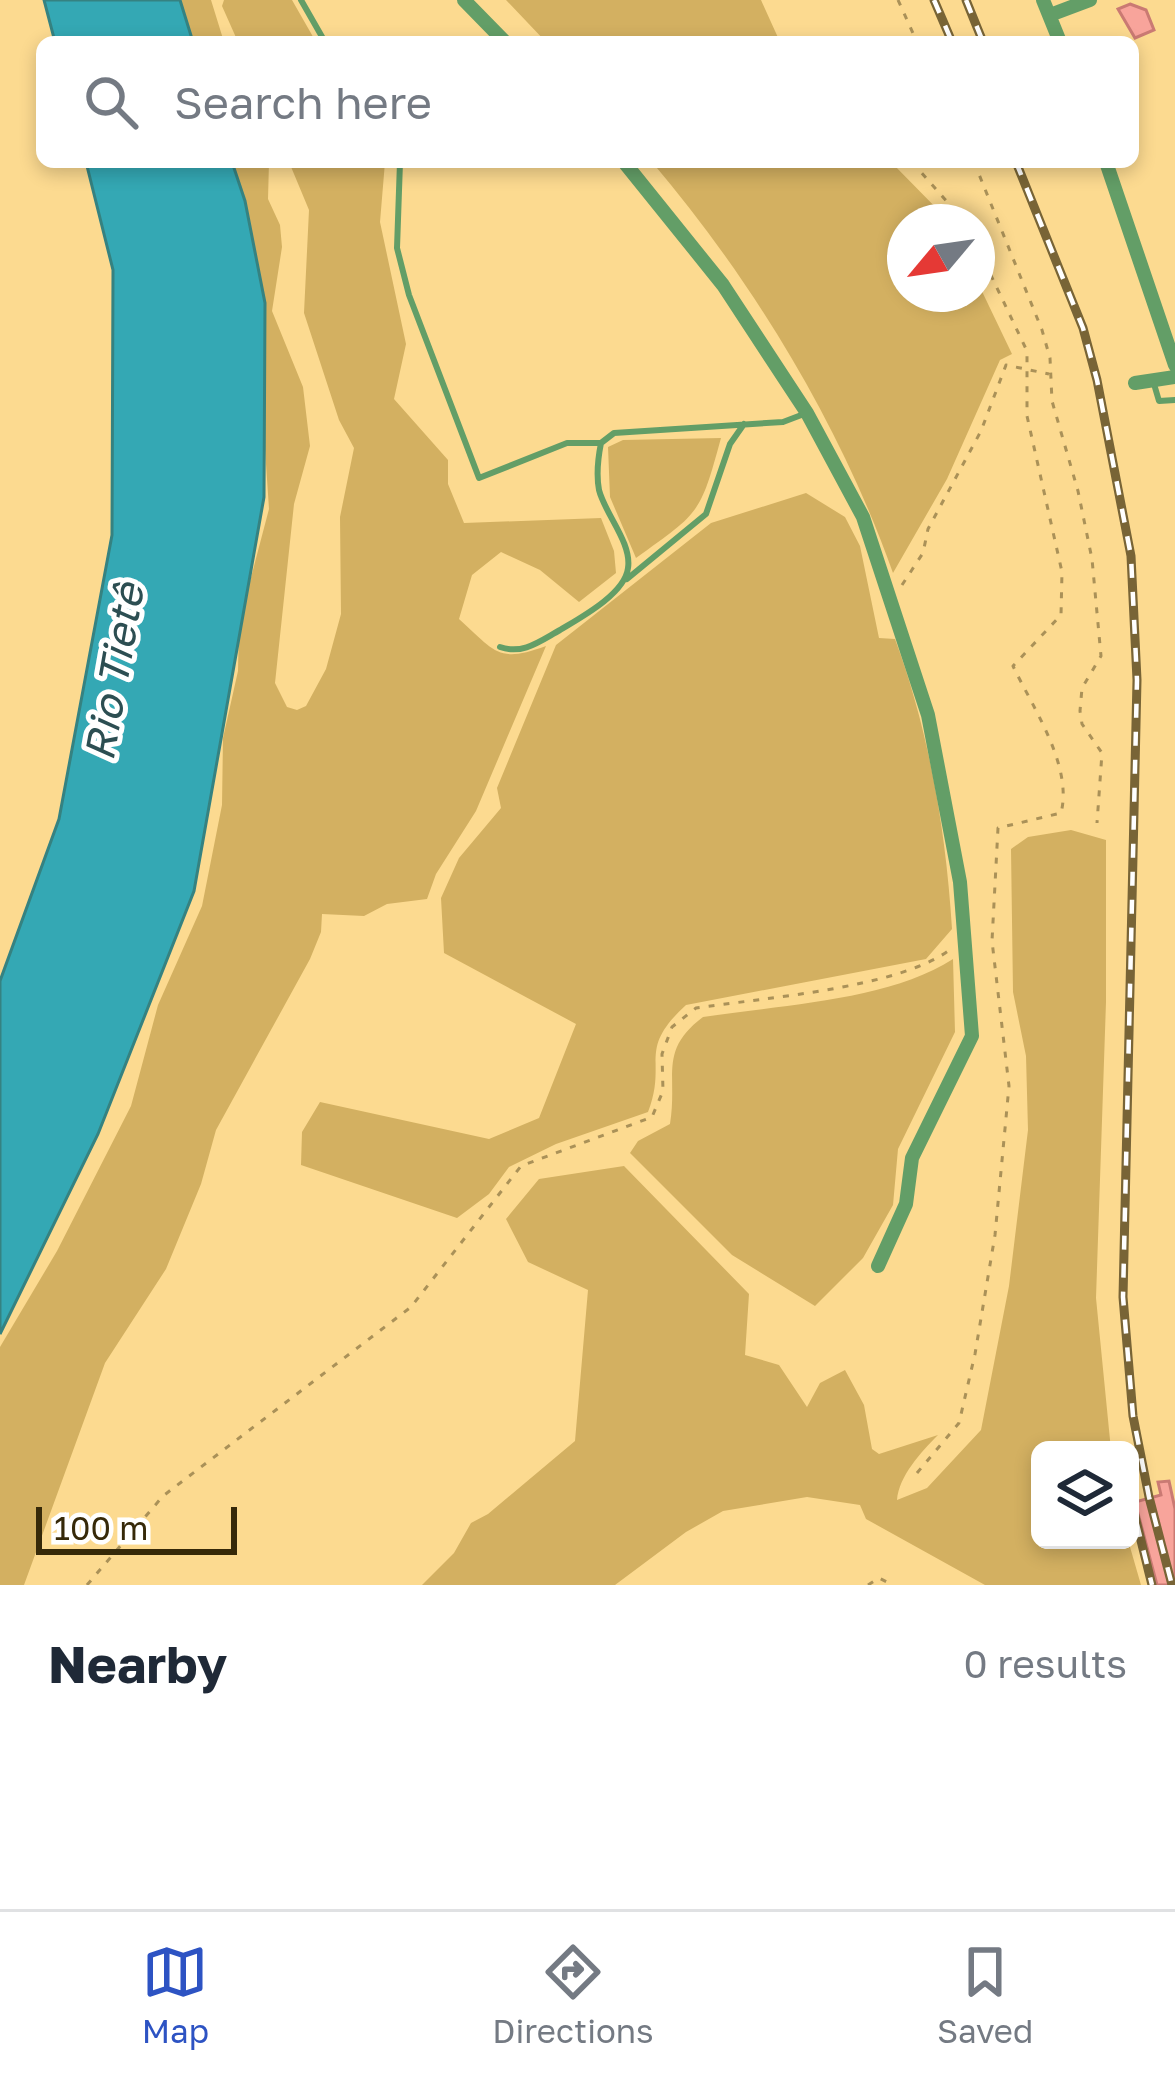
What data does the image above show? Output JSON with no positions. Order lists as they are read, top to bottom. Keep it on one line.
{"water":["Rio Tietê"],"scale_bar":"100 m","north":"bottom left","page":{"search":"Search here","scale":"100 m","heading":["Nearby","0 results"],"nav":["Map","Directions","Saved"]}}
